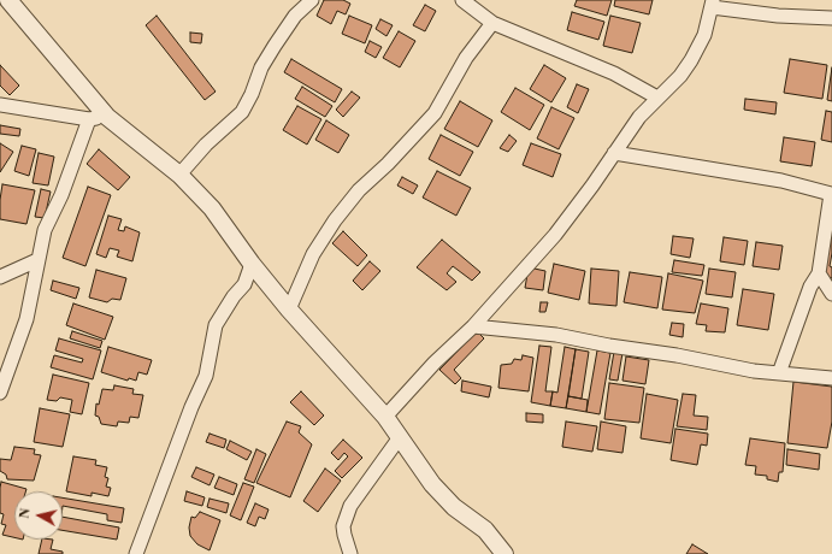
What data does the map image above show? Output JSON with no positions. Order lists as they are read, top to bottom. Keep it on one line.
{"north":"left"}
